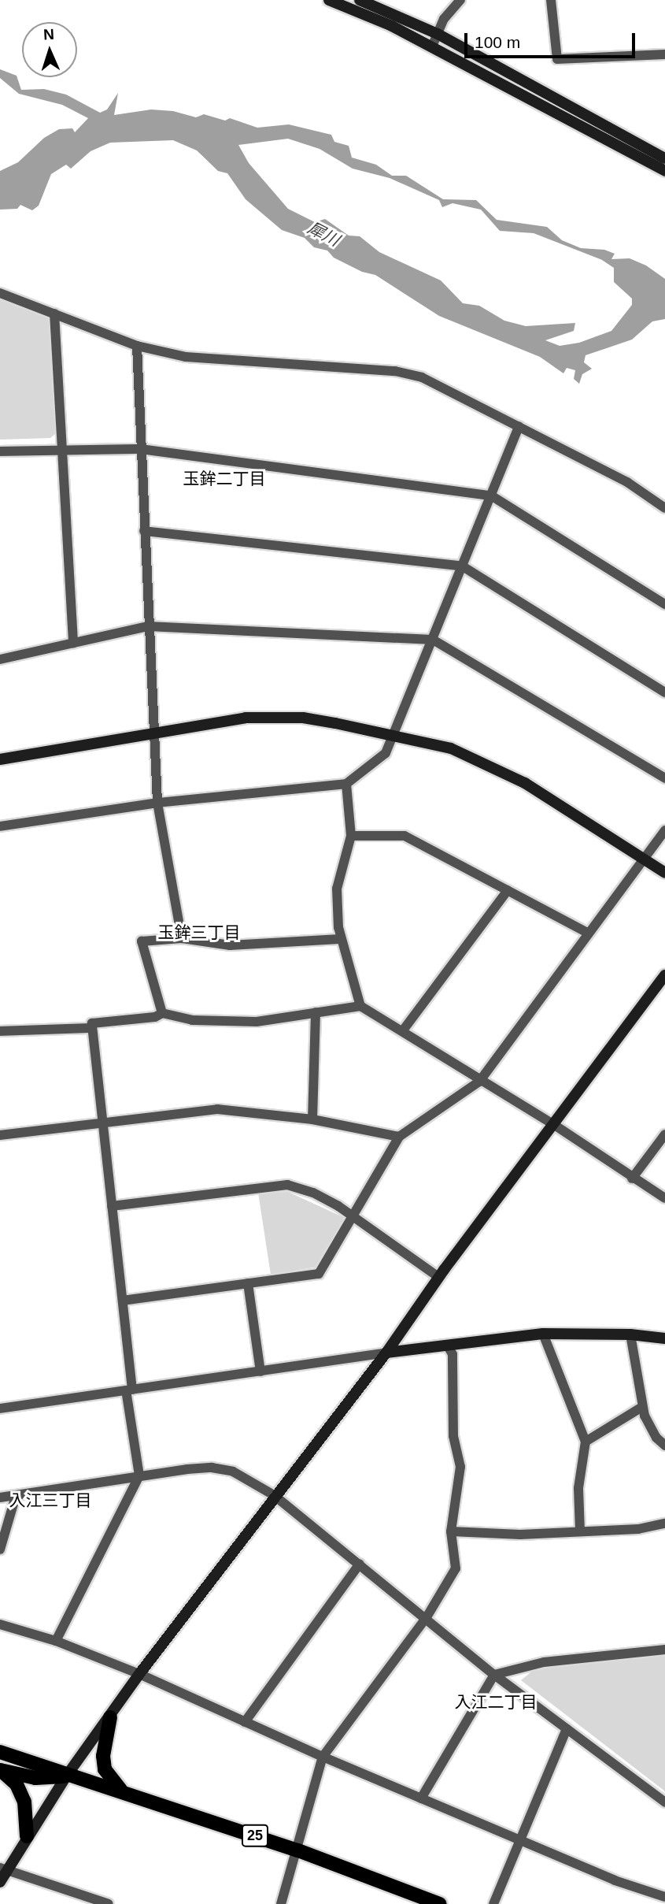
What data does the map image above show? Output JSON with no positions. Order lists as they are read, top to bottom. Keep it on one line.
{"streets":{"main road":["25"]},"districts":["玉鉾二丁目","玉鉾三丁目","入江三丁目","入江二丁目"],"water":["犀川"],"scale_bar":"100 m","north":"top"}
